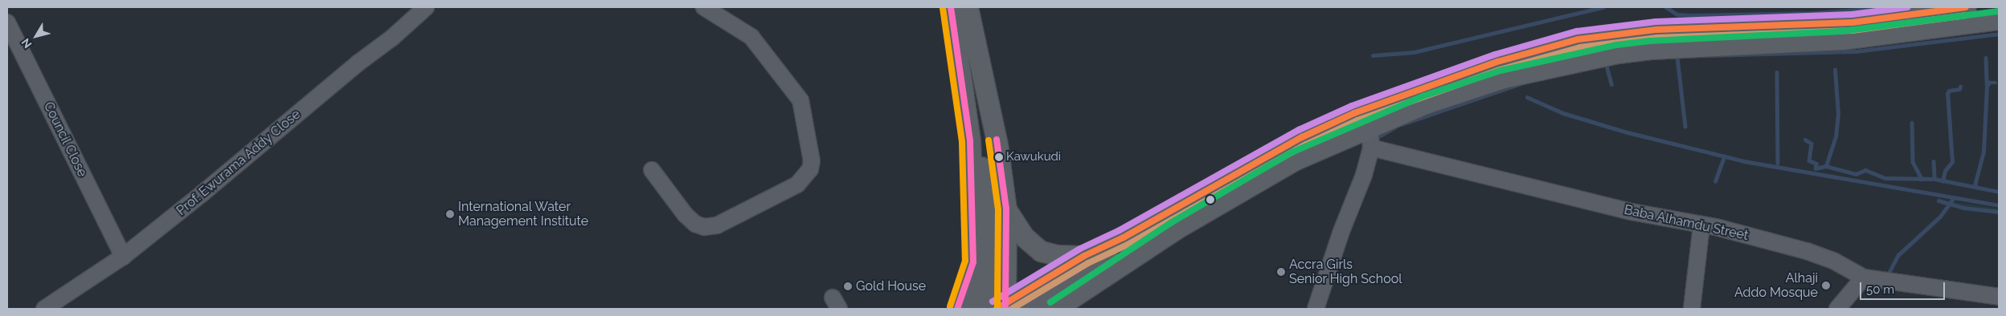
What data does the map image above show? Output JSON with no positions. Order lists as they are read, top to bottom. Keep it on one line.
{"streets":{"street":["Council Close","Prof. Ewurama Addy Close","Baba Alhamdu Street"]},"crossings":[["Council Close","Prof. Ewurama Addy Close"]],"places":["Kawukudi","International Water Management Institute","Accra Girls Senior High School","Alhaji Addo Mosque","Gold House"],"scale_bar":"50 m","north":"bottom left"}
